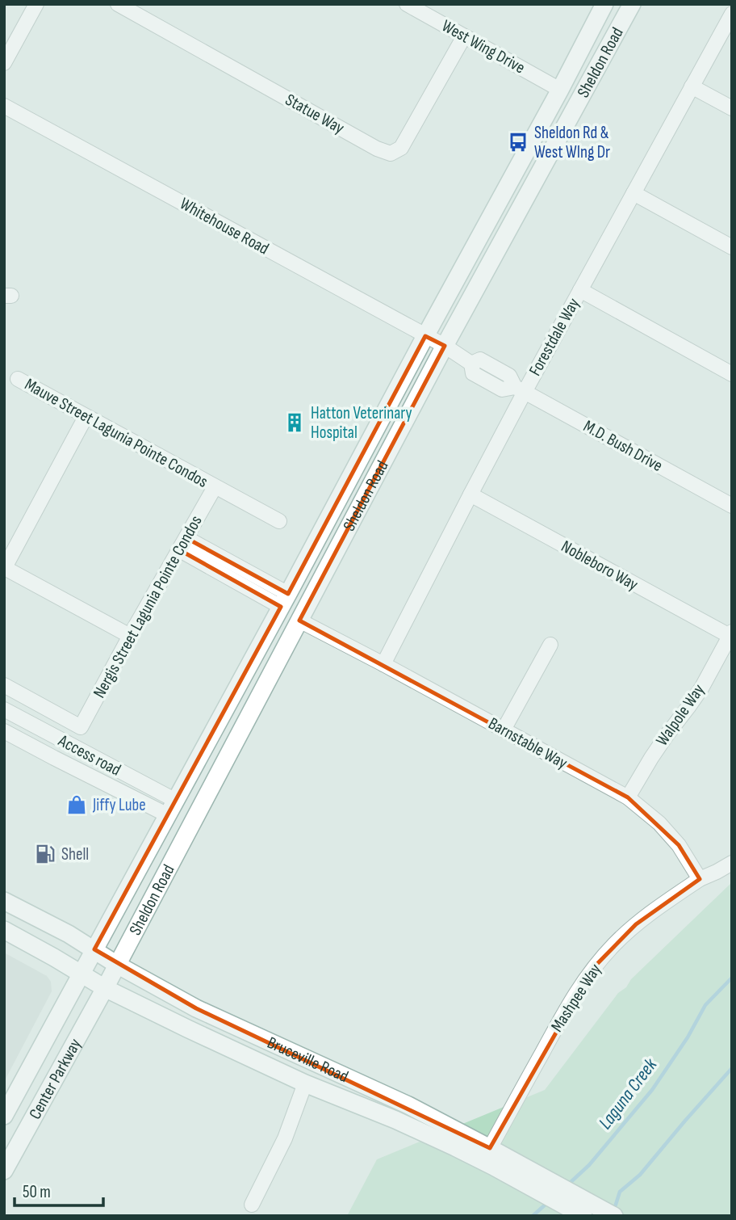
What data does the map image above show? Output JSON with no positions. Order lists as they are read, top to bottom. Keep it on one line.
{"streets":{"main road":["Sheldon Road","Bruceville Road","Center Parkway"],"street":["West Wing Drive","Statue Way","Whitehouse Road","Forestdale Way","Mauve Street Lagunia Pointe Condos","M.D. Bush Drive","Nobleboro Way","Nergis Street Lagunia Pointe Condos","Walpole Way","Barnstable Way","Access road","Mashpee Way"]},"crossings":[["West Wing Drive","Sheldon Road"],["West Wing Drive","Statue Way"],["Sheldon Road","Whitehouse Road"],["Sheldon Road","M.D. Bush Drive"],["Sheldon Road","Barnstable Way"],["Sheldon Road","Access road"],["Sheldon Road","Bruceville Road"],["Sheldon Road","Center Parkway"],["Whitehouse Road","M.D. Bush Drive"],["Forestdale Way","M.D. Bush Drive"],["Forestdale Way","Nobleboro Way"],["Forestdale Way","Barnstable Way"],["Mauve Street Lagunia Pointe Condos","Nergis Street Lagunia Pointe Condos"],["Nobleboro Way","Walpole Way"],["Nergis Street Lagunia Pointe Condos","Access road"],["Walpole Way","Barnstable Way"],["Barnstable Way","Mashpee Way"],["Mashpee Way","Bruceville Road"],["Bruceville Road","Center Parkway"]],"water":["Laguna Creek"],"places":{"bus stop":["Sheldon Rd & West WIng Dr"],"building":["Hatton Veterinary Hospital"],"shop":["Jiffy Lube"],"fuel station":["Shell"]},"scale_bar":"50 m"}
